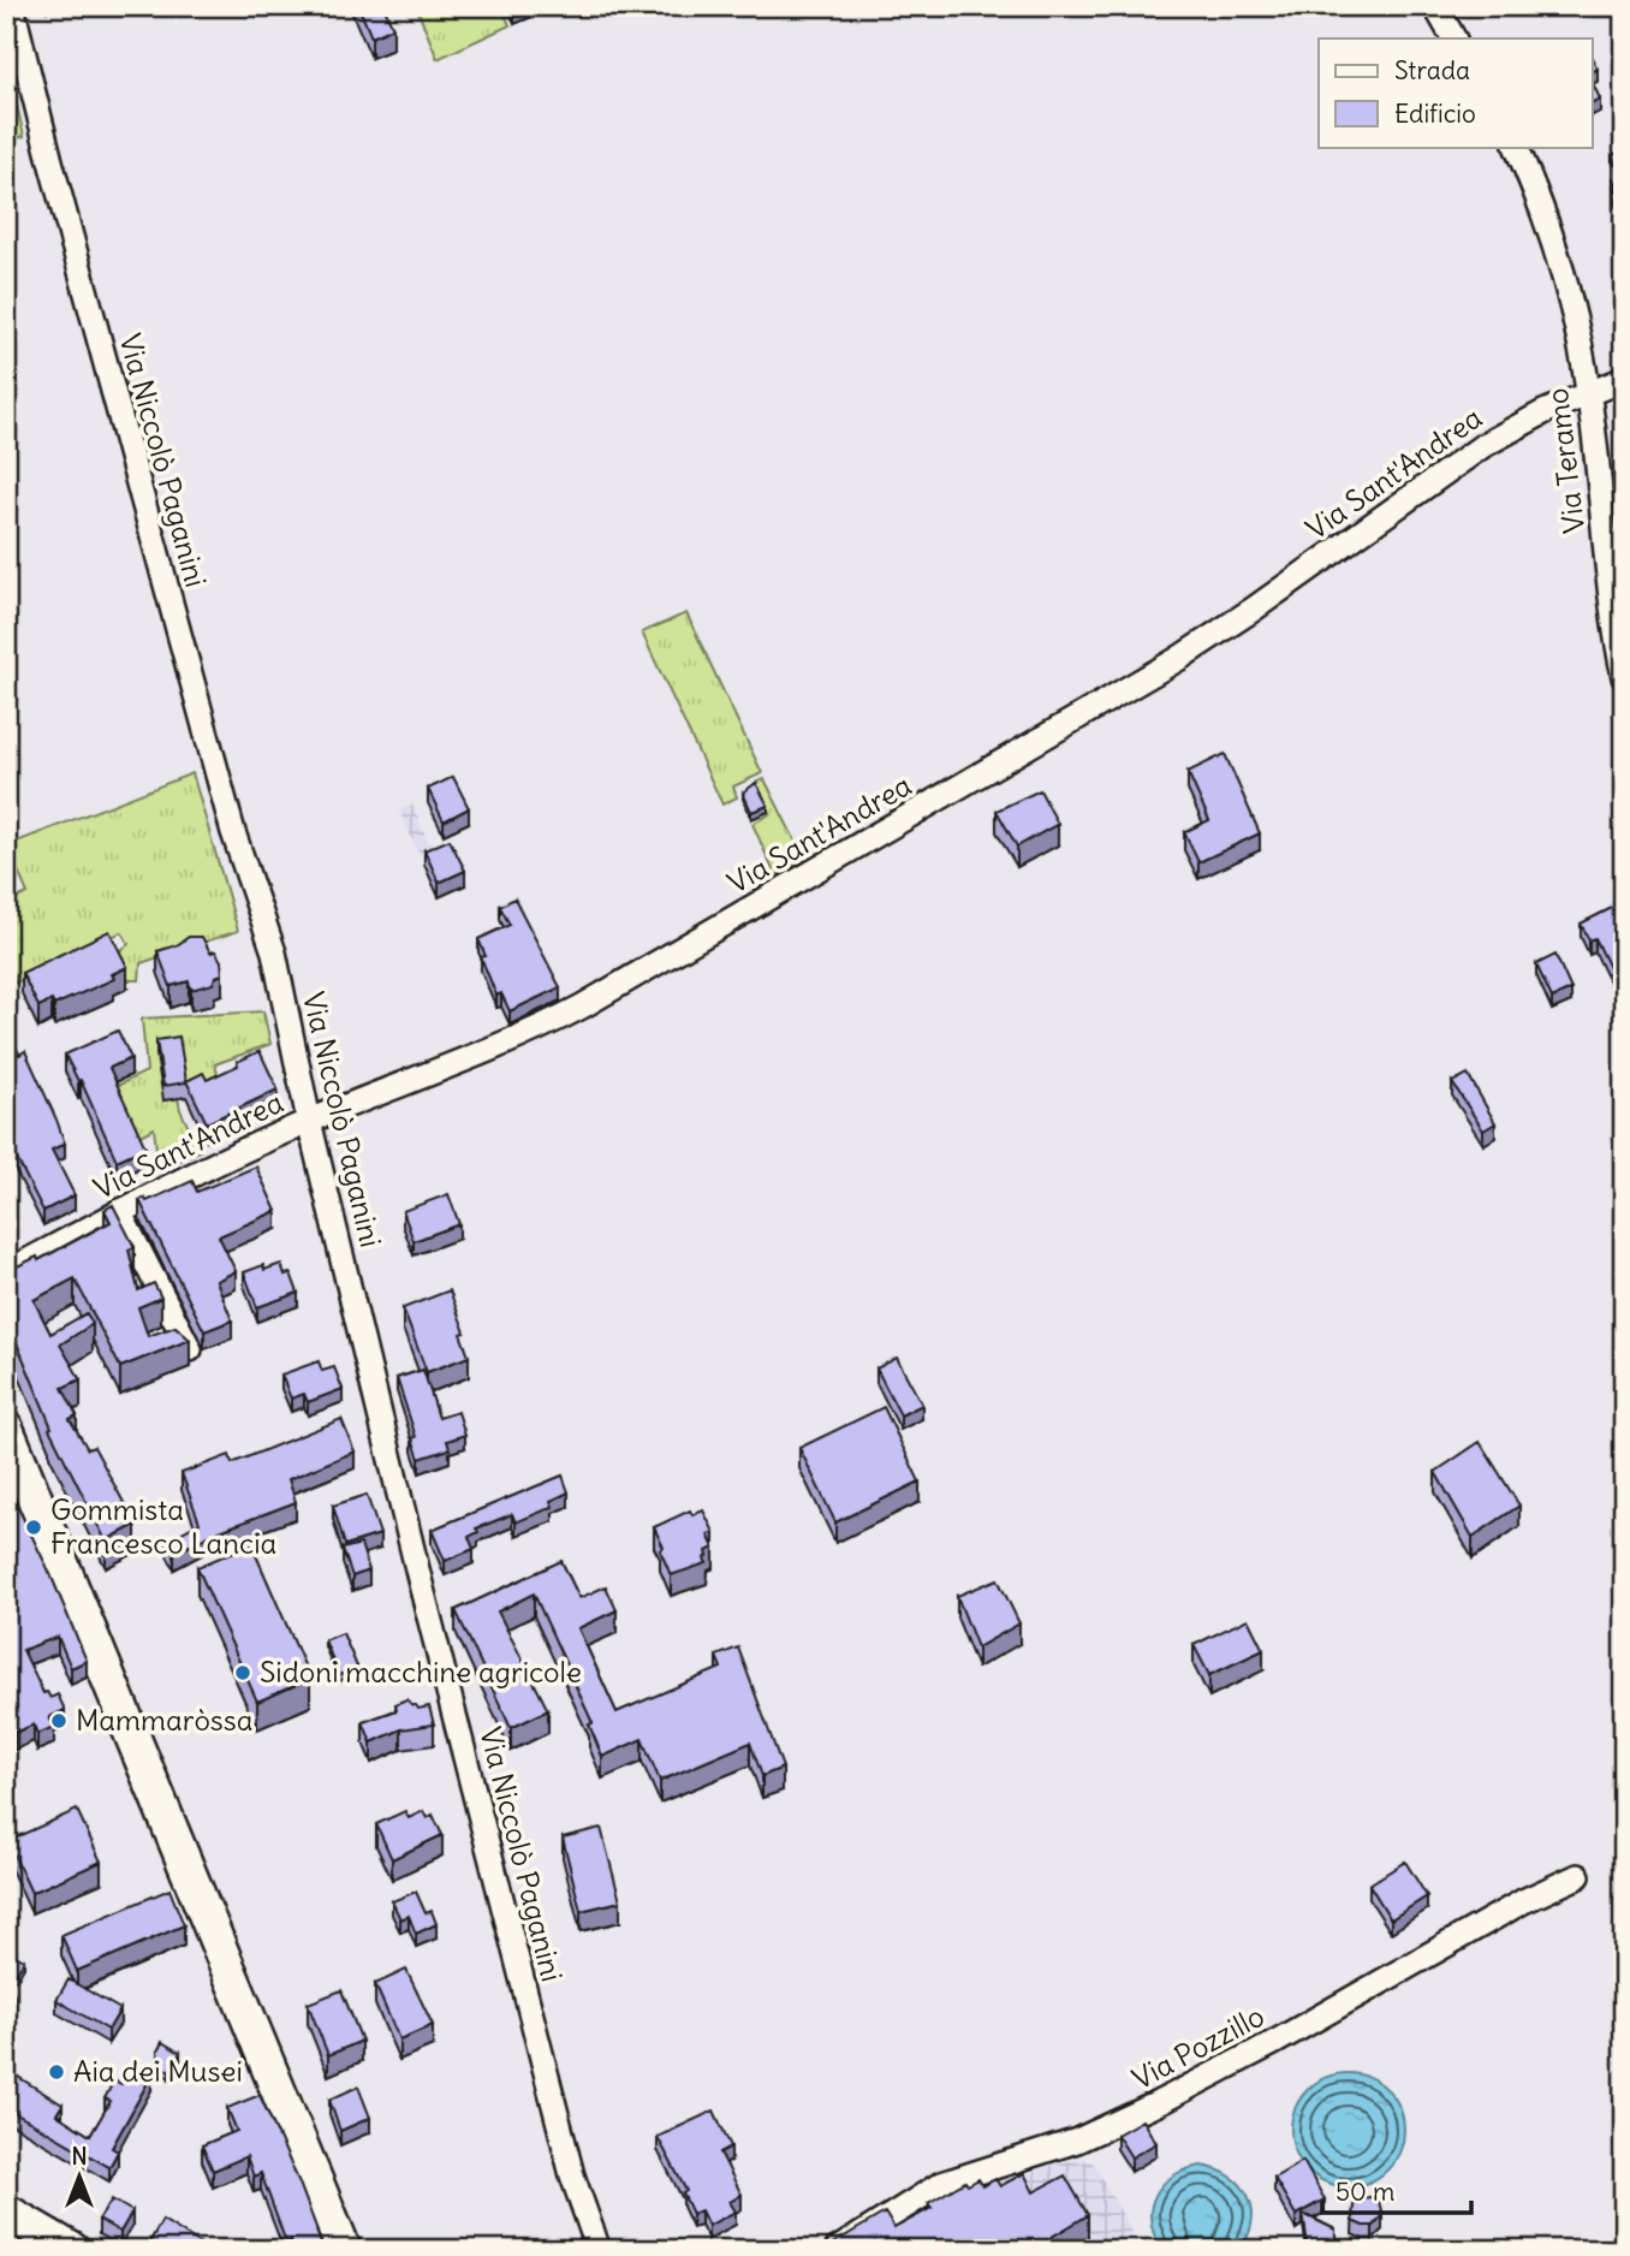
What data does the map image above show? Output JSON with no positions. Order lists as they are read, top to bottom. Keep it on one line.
{"streets":{"street":["Via Niccolò Paganini","Via Teramo","Via Sant'Andrea","Via Pozzillo"]},"crossings":[["Via Niccolò Paganini","Via Sant'Andrea"],["Via Teramo","Via Sant'Andrea"]],"places":["Gommista Francesco Lancia","Sidoni macchine agricole","Mammaròssa","Aia dei Musei"],"legend":["Strada","Edificio"],"scale_bar":"50 m","north":"top"}
